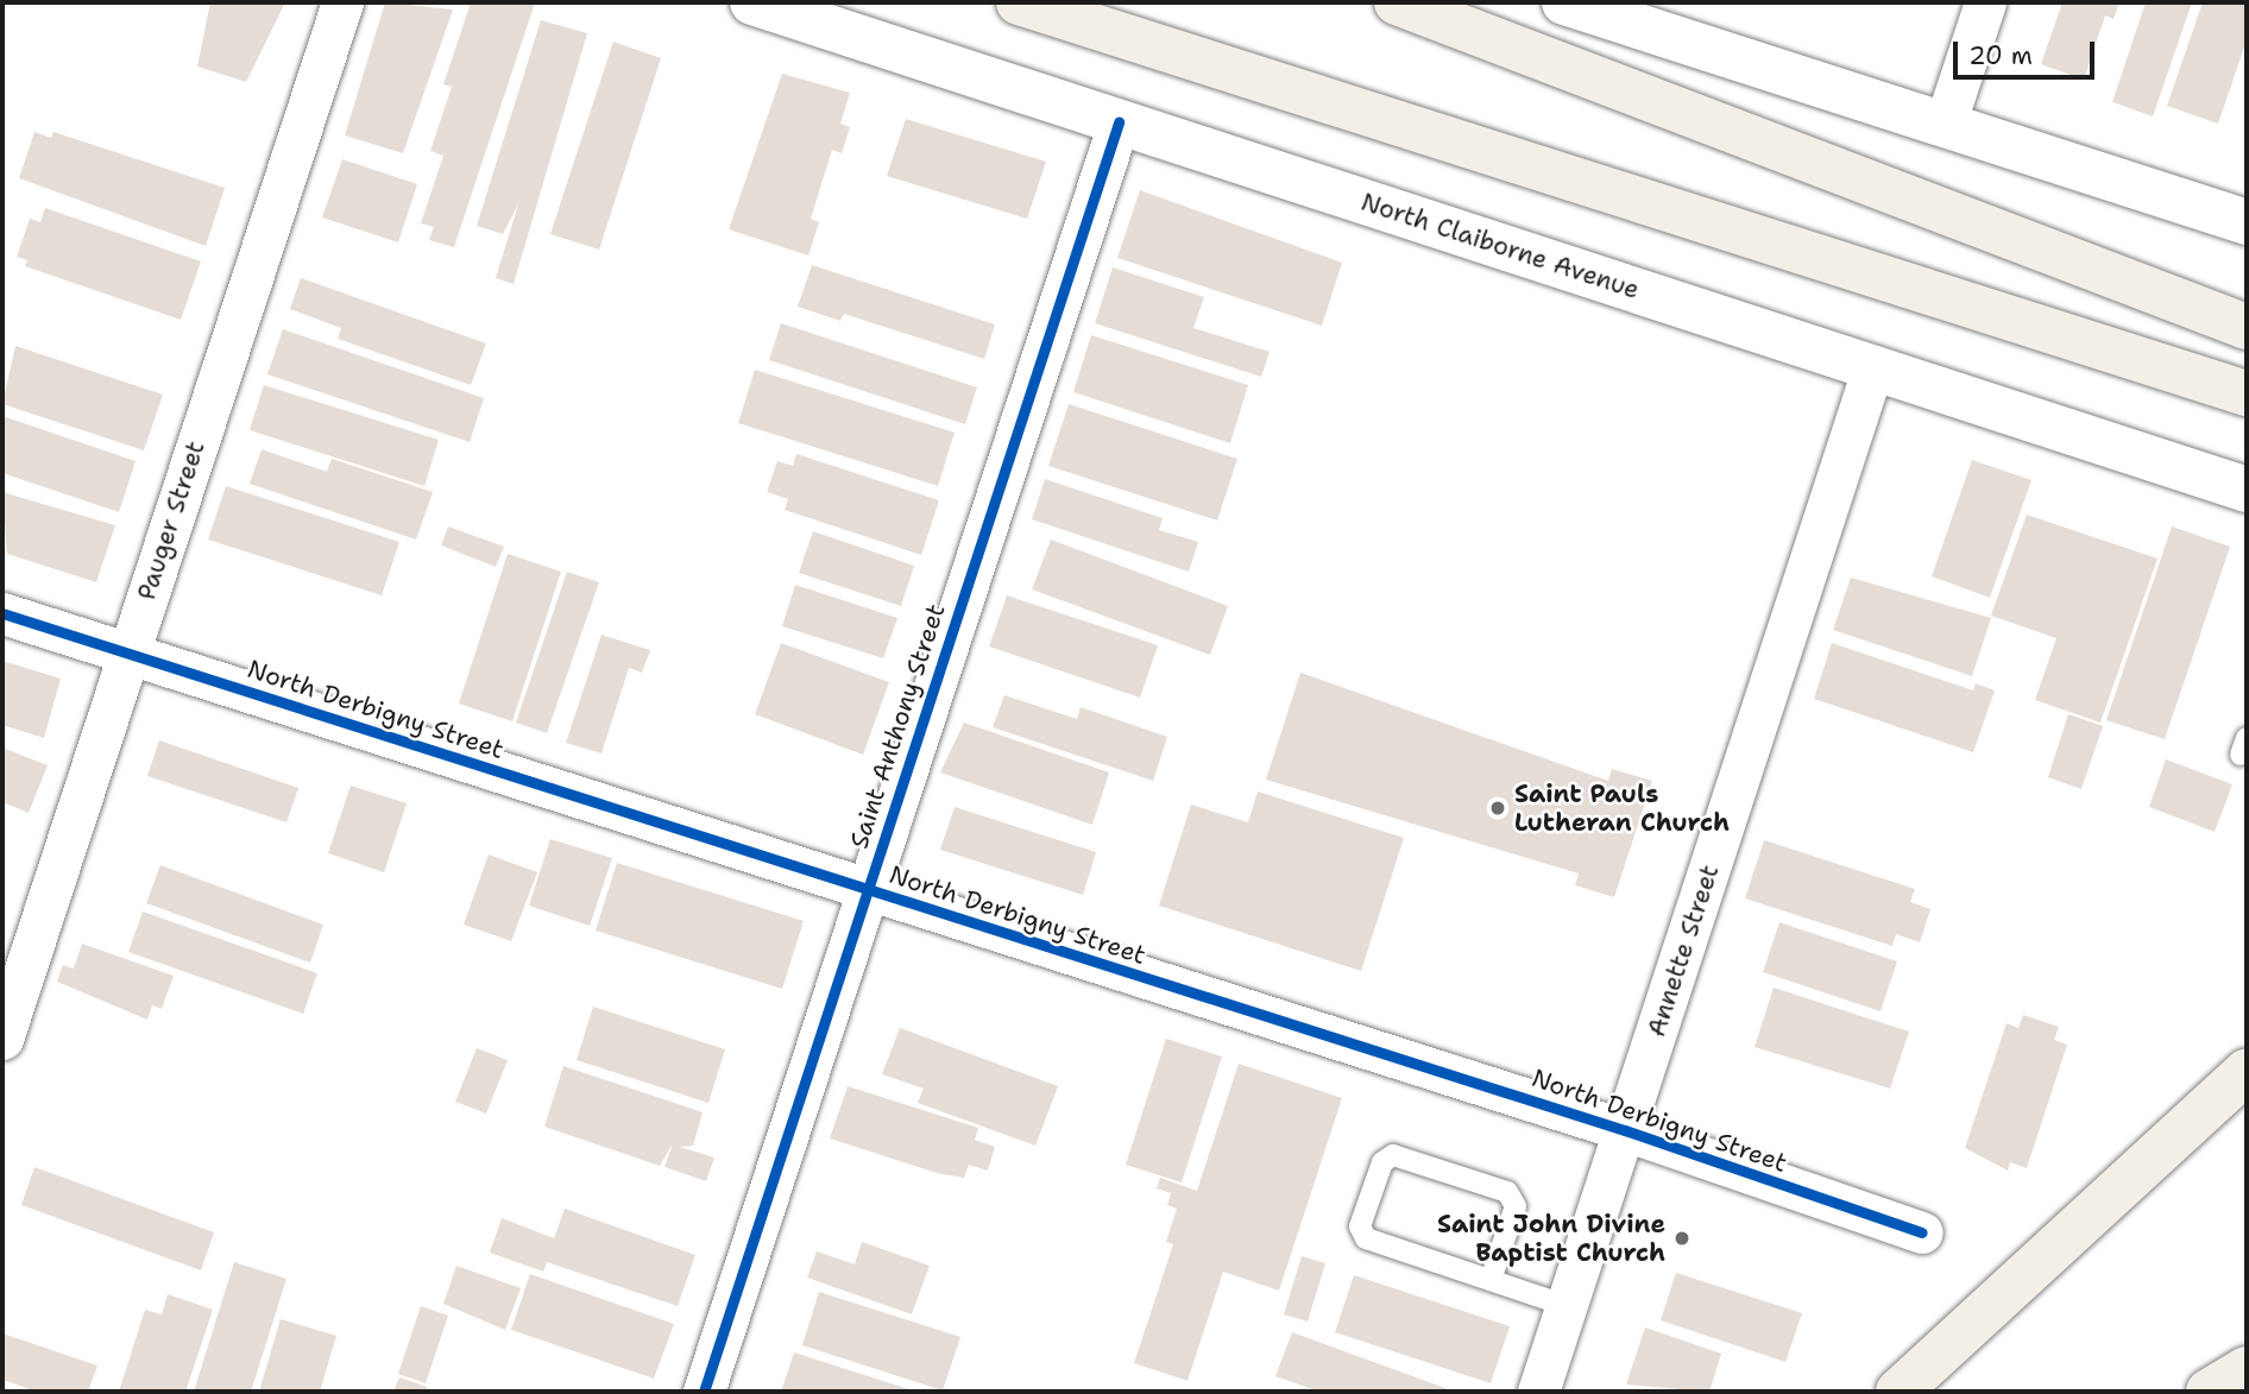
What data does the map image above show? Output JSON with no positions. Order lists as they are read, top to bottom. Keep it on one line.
{"streets":{"main road":["North Claiborne Avenue"],"street":["Pauger Street","North Derbigny Street","Saint Anthony Street","Annette Street"]},"crossings":[["North Claiborne Avenue","Saint Anthony Street"],["North Claiborne Avenue","Annette Street"],["Pauger Street","North Derbigny Street"],["North Derbigny Street","Saint Anthony Street"],["North Derbigny Street","Annette Street"]],"places":["Saint Pauls Lutheran Church","Saint John Divine Baptist Church"],"scale_bar":"20 m"}
